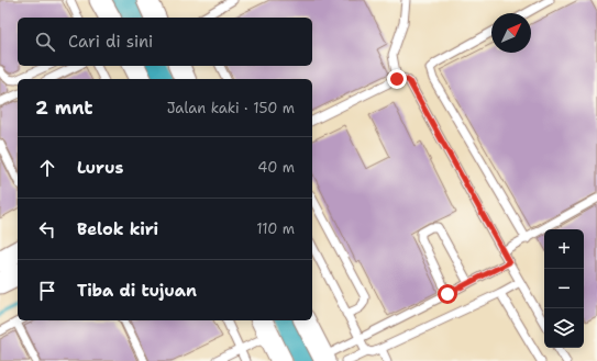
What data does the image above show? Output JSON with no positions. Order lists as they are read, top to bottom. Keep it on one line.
{"north":"top right","page":{"search":"Cari di sini","heading":["2 mnt","Jalan kaki · 150 m"],"list":[["Lurus","40 m"],["Belok kiri","110 m"],"Tiba di tujuan"],"map_buttons":["+","−"]}}
